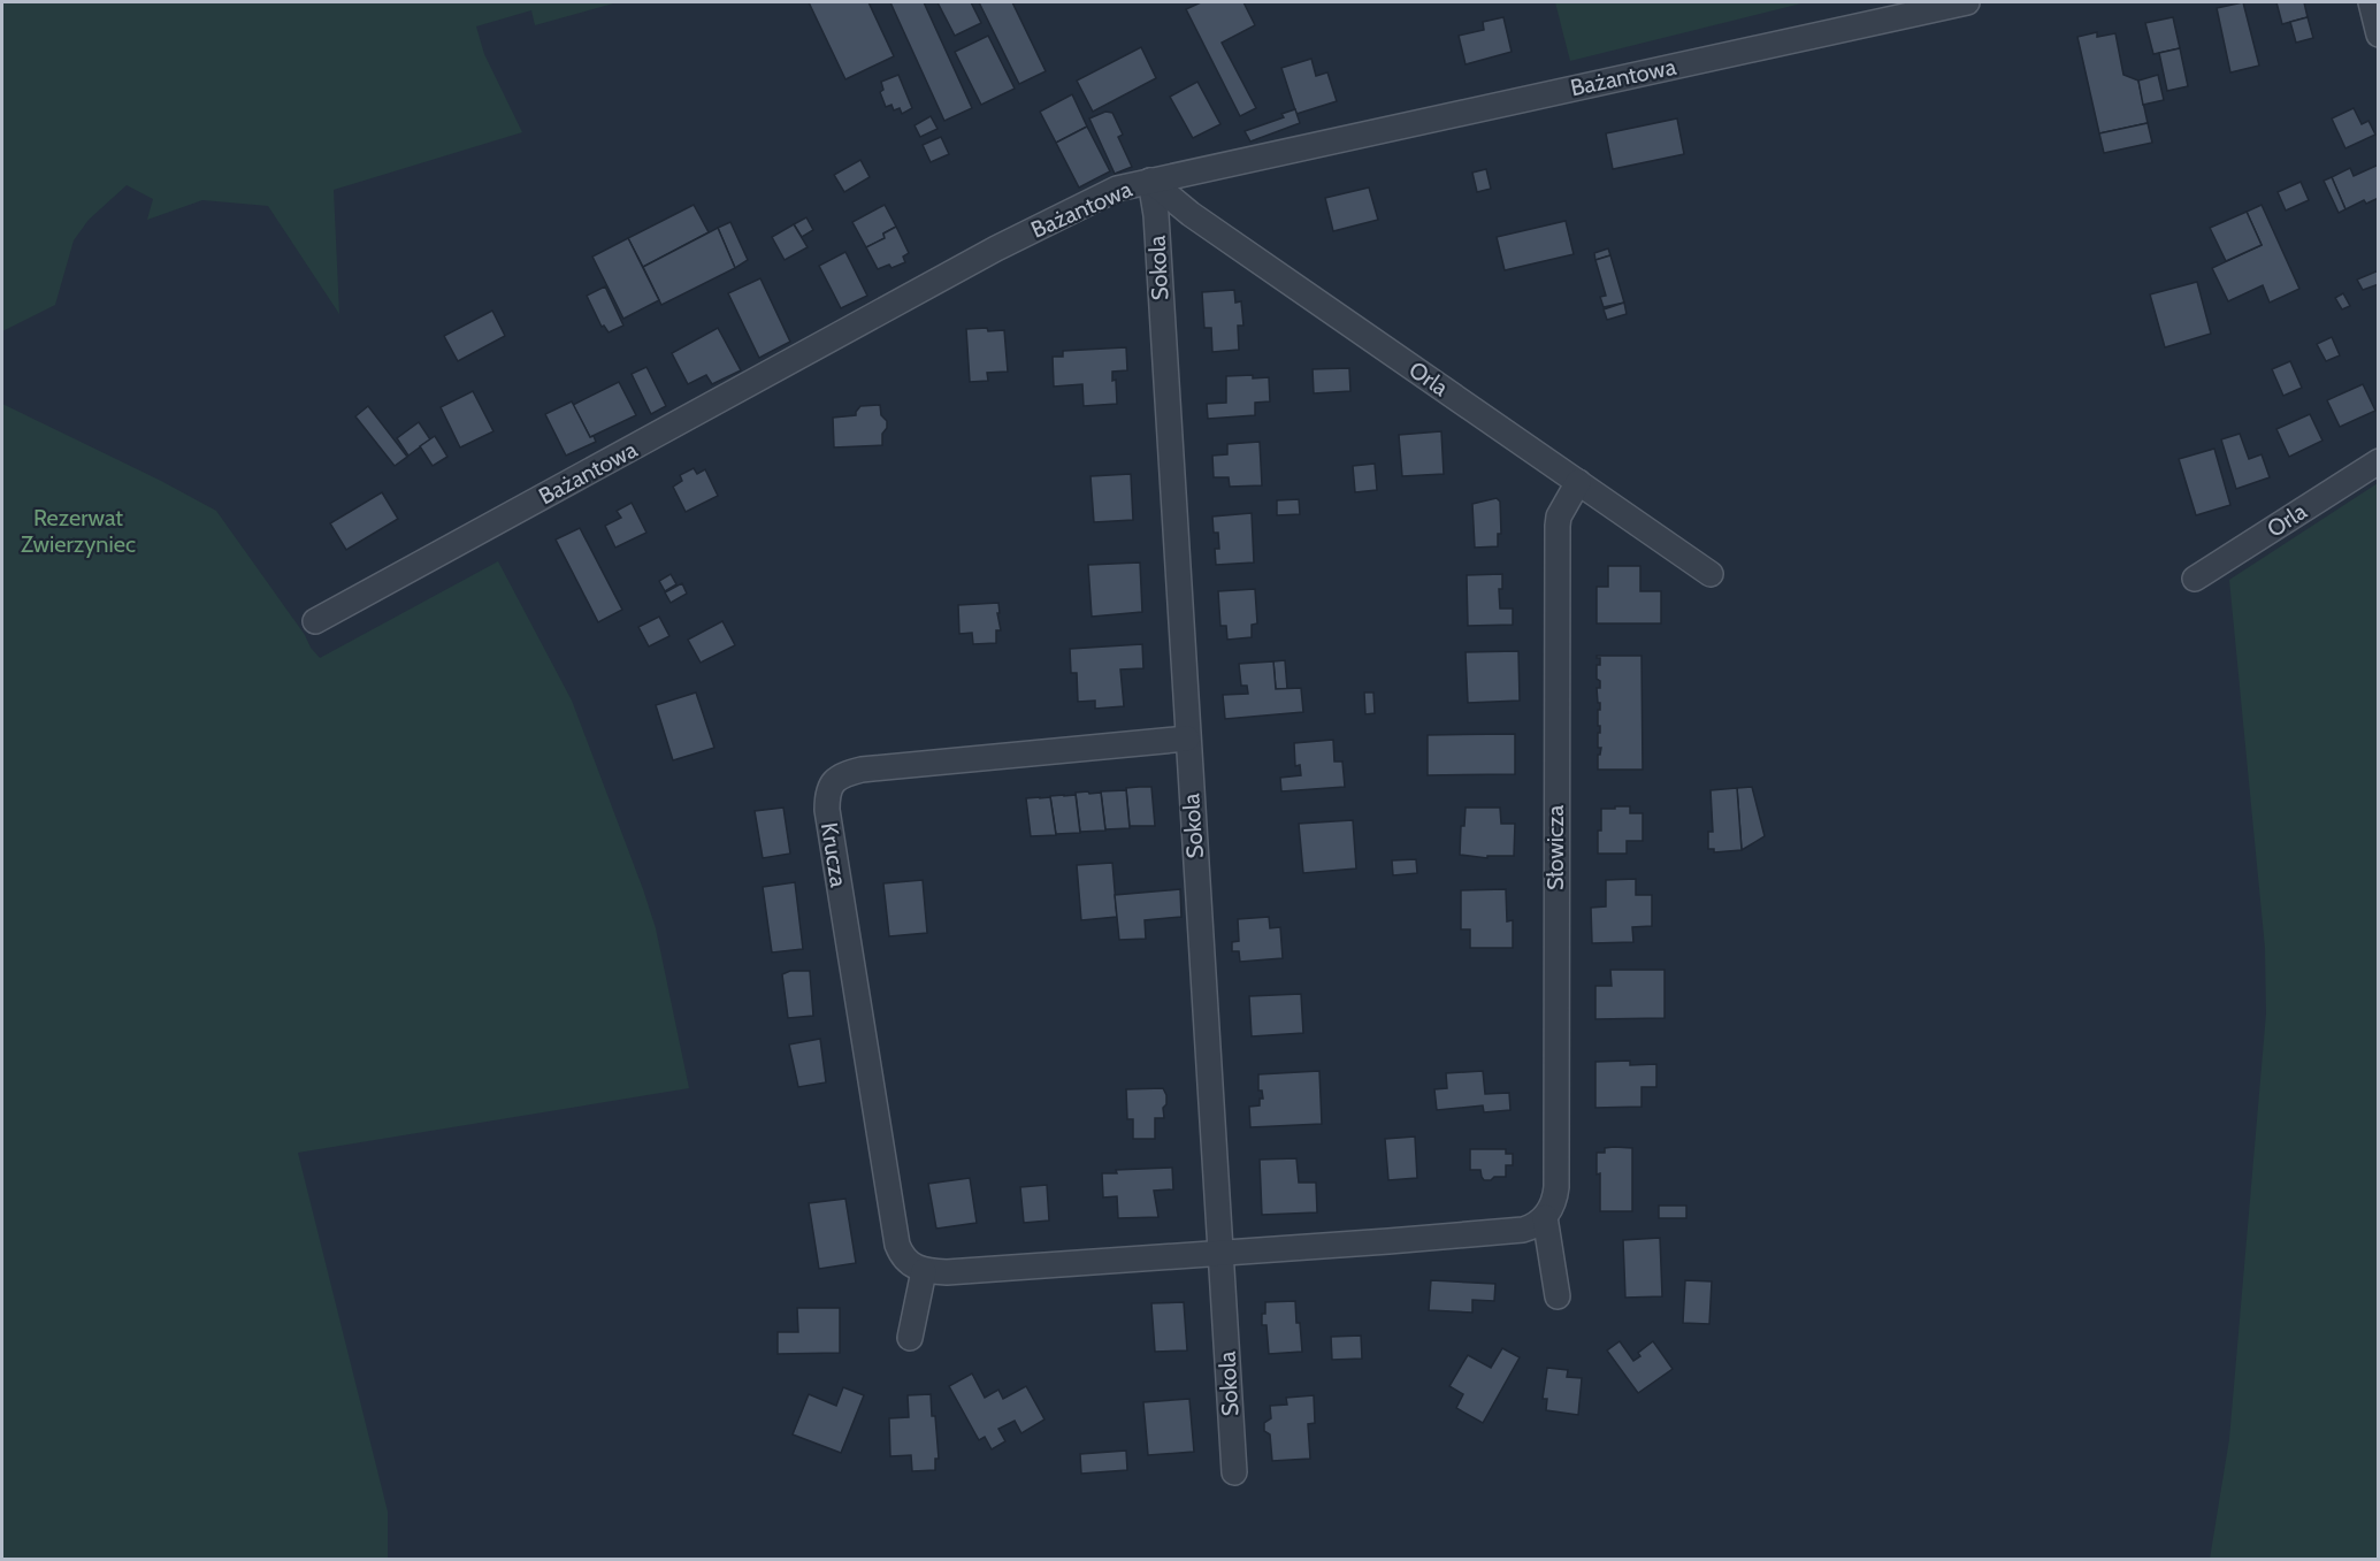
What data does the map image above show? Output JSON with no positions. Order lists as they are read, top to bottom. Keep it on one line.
{"streets":{"street":["Bażantowa","Sokola","Orla","Słowicza","Krucza"]},"crossings":[["Bażantowa","Sokola"],["Bażantowa","Orla"],["Sokola","Orla"],["Sokola","Krucza"],["Orla","Słowicza"]],"parks":["Rezerwat Zwierzyniec"]}
